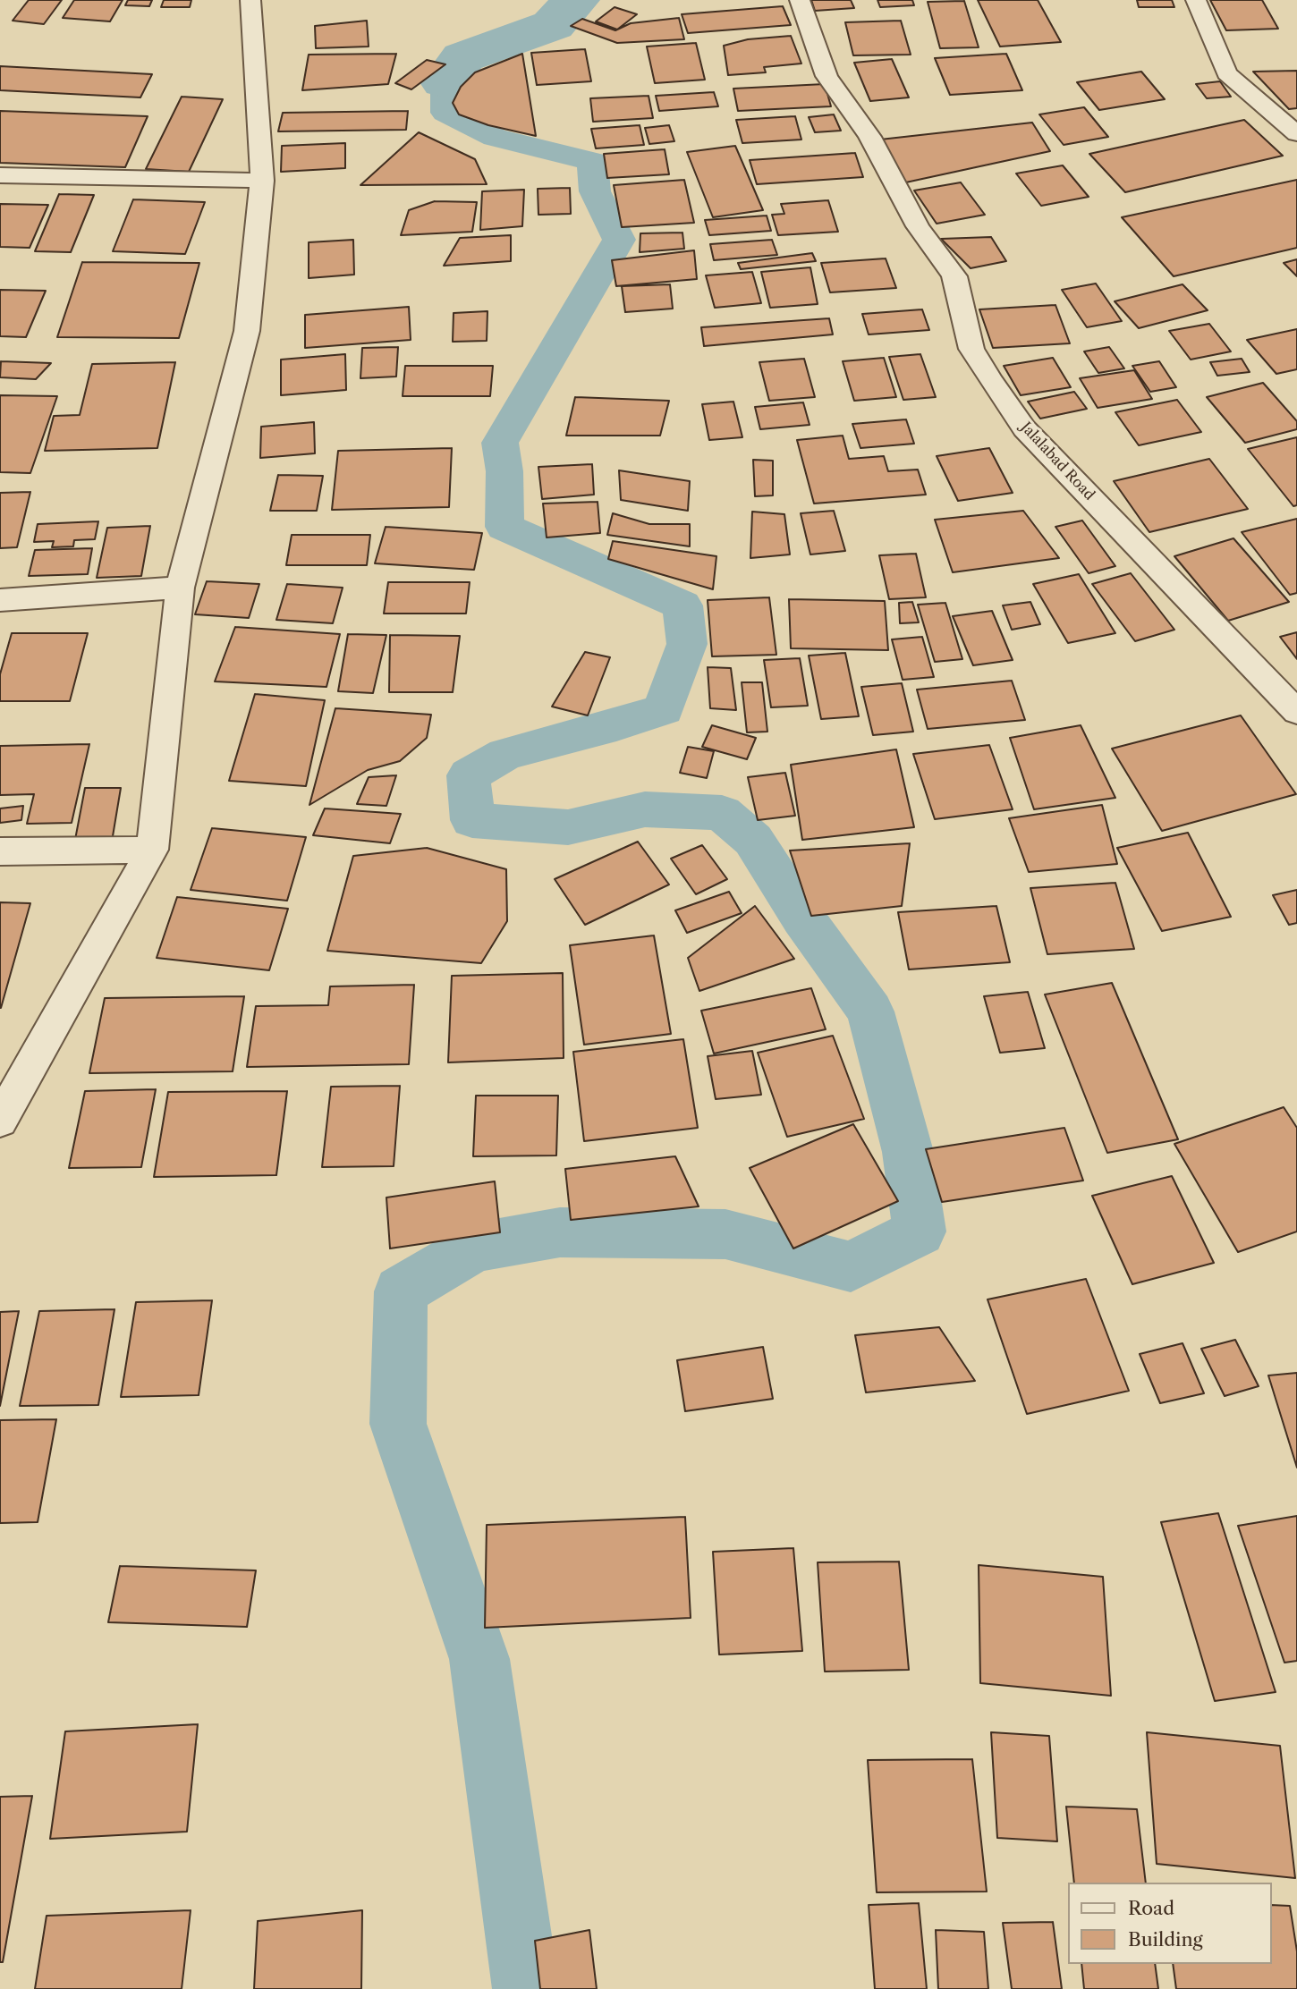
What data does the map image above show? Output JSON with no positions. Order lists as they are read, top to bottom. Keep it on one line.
{"streets":{"street":["Jalalabad Road"]},"legend":["Road","Building"]}
